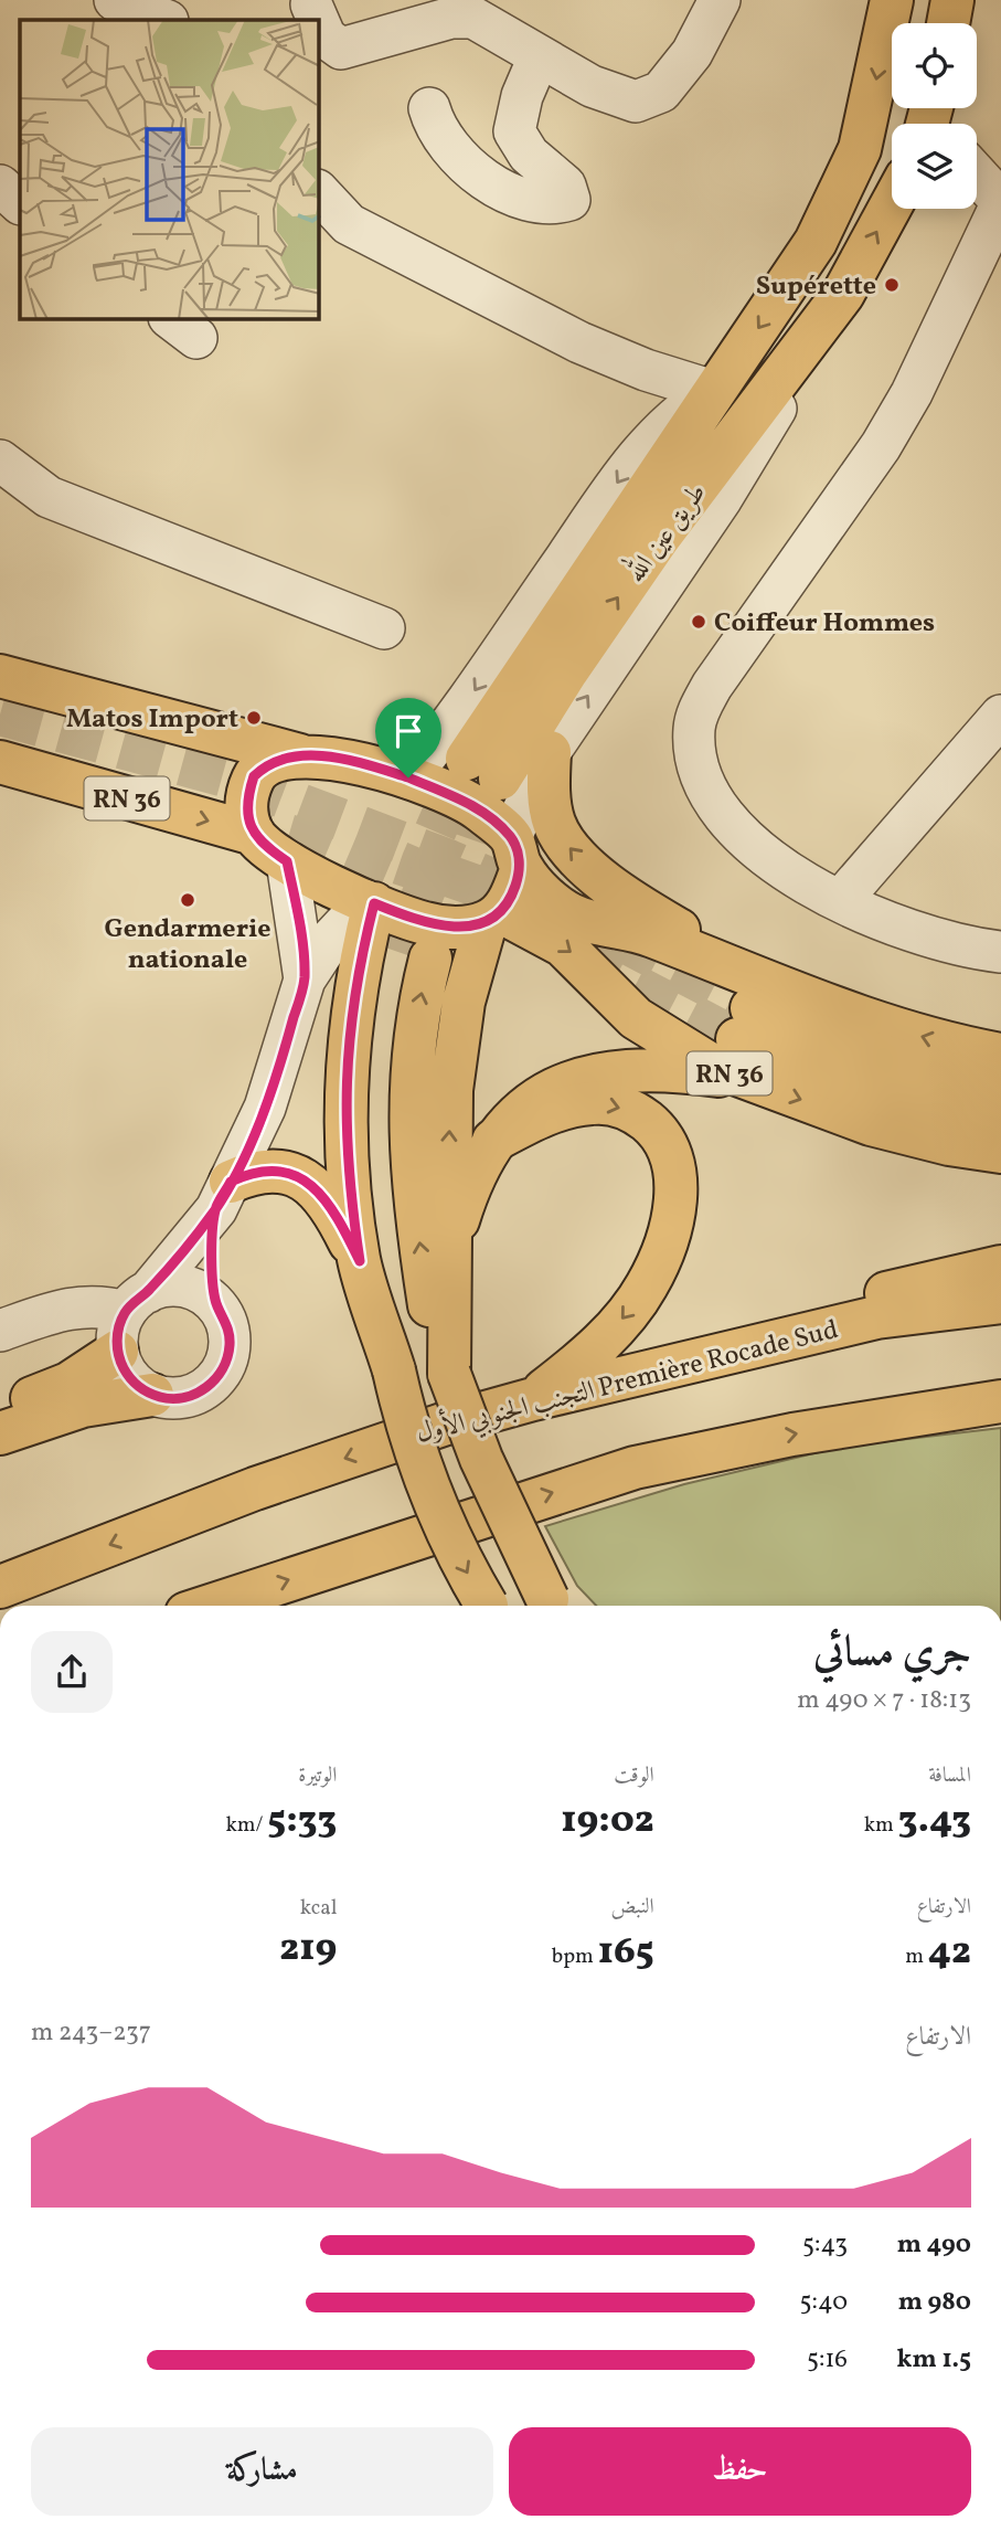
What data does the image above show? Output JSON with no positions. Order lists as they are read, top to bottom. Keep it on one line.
{"streets":{"main road":["طريق عين الله","RN 36","التجنب الجنوبي الأول Première Rocade Sud"]},"places":["Supérette","Coiffeur Hommes","Matos Import","Gendarmerie nationale"],"page":{"heading":["جري مسائي","18:13 · 7 × 490 m"],"stats":[["المسافة","3.43 km"],["الوقت","19:02"],["الوتيرة","5:33 /km"],["الارتفاع","42 m"],["النبض","165 bpm"],["kcal","219"]],"chart":["الارتفاع","237–243 m"],"list":[{"name":"490 m","note":"5:43"},{"name":"980 m","note":"5:40"},{"name":"1.5 km","note":"5:16"}],"buttons":["حفظ","مشاركة"]}}
